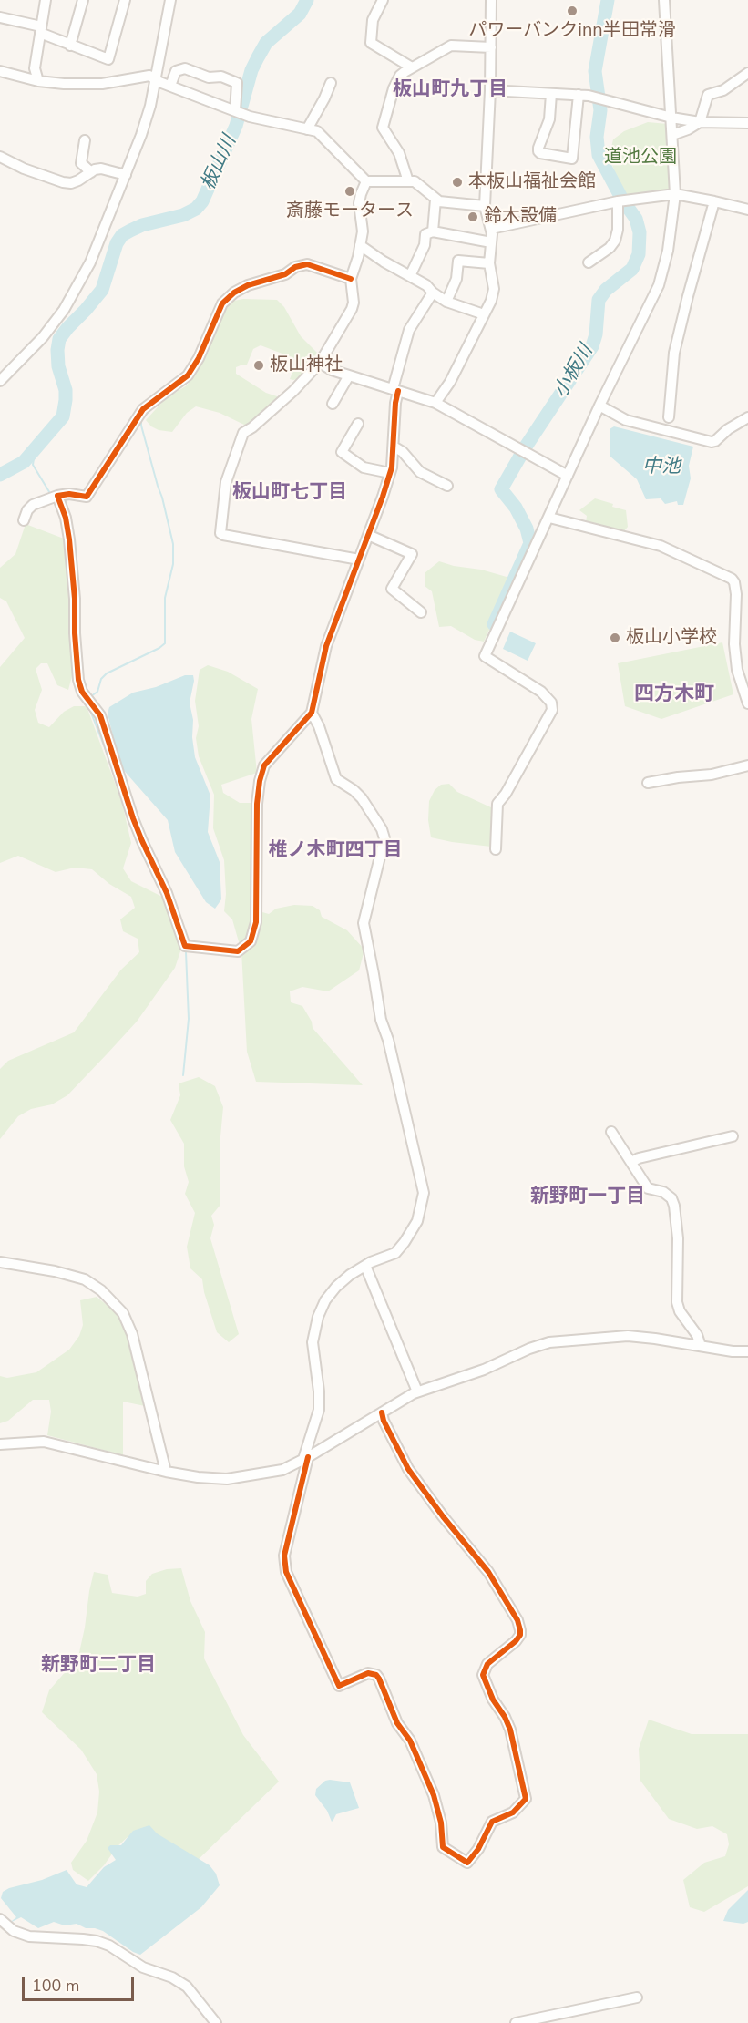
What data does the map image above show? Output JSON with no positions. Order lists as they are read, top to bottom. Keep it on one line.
{"districts":["板山町九丁目","板山町七丁目","四方木町","椎ノ木町四丁目","新野町一丁目","新野町二丁目"],"water":["板山川","小板川","中池"],"parks":["道池公園"],"places":["パワーバンクinn半田常滑","本板山福祉会館","斎藤モータース","鈴木設備","板山神社","板山小学校"],"scale_bar":"100 m"}
